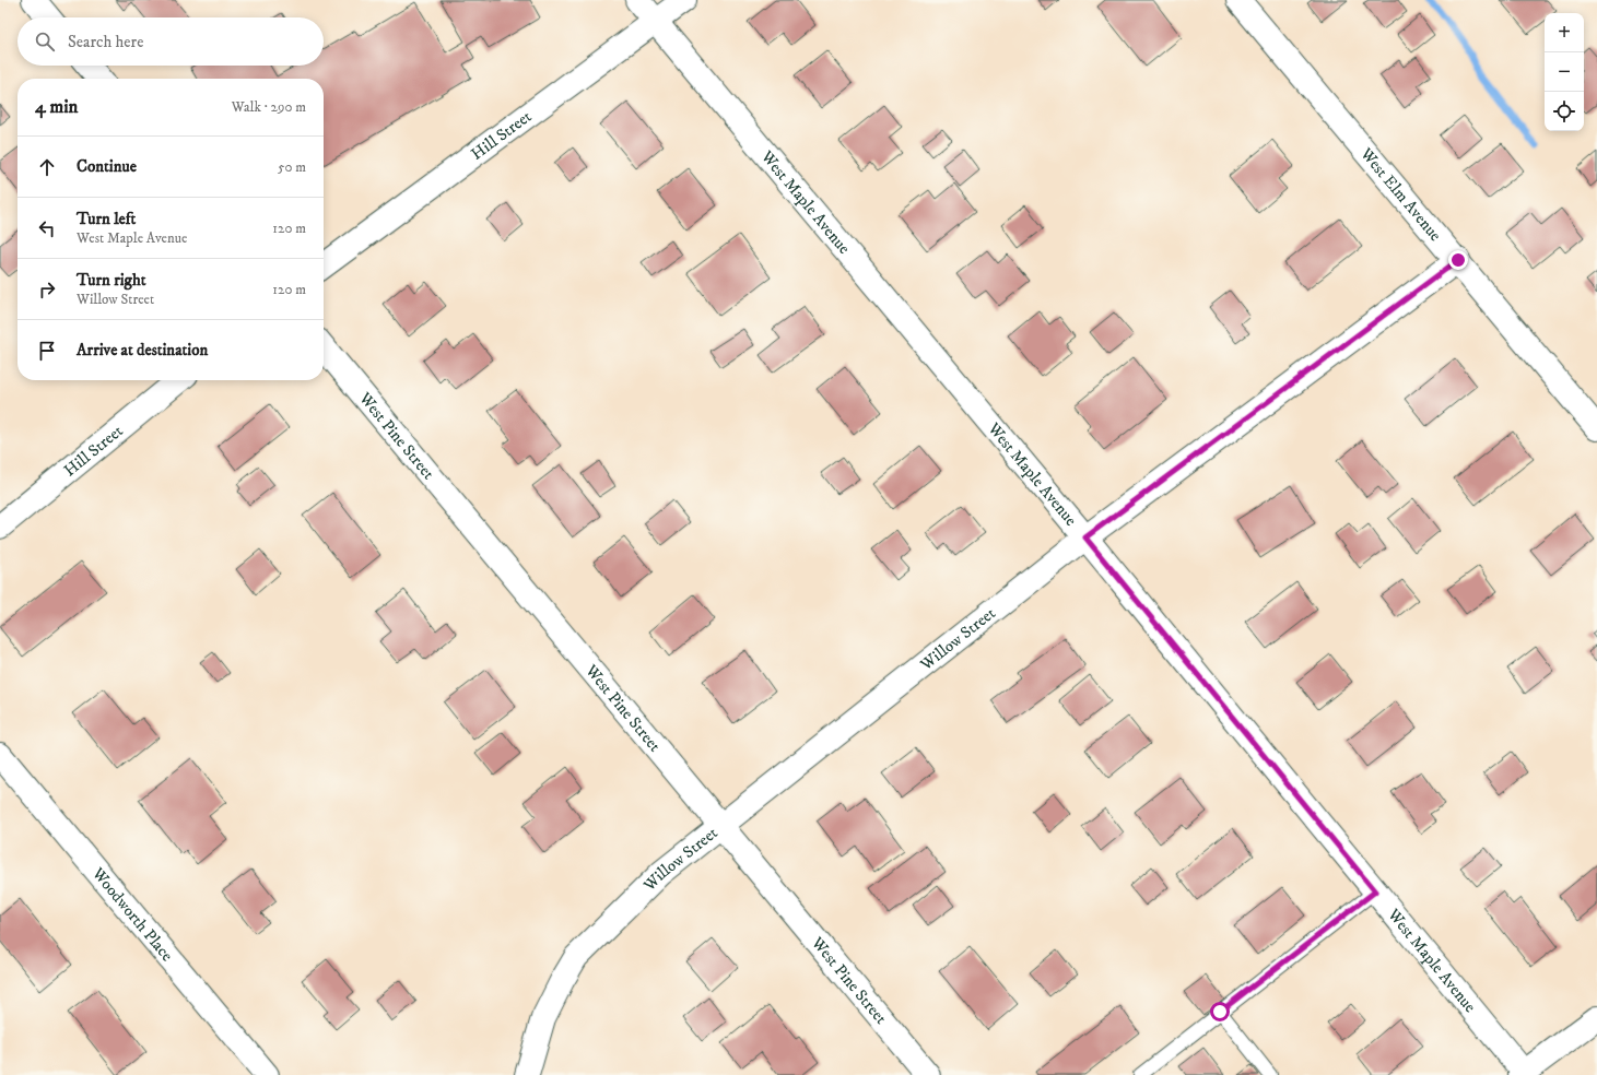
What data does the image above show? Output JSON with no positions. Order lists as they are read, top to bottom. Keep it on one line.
{"streets":{"street":["Hill Street","West Elm Avenue","West Maple Avenue","West Pine Street","Willow Street","Woodworth Place"]},"crossings":[["Hill Street","West Maple Avenue"],["West Elm Avenue","Willow Street"],["West Maple Avenue","Willow Street"],["West Pine Street","Willow Street"]],"page":{"map_buttons":["+","−"],"search":"Search here","heading":["4 min","Walk · 290 m"],"list":[["Continue","50 m"],["Turn left","West Maple Avenue","120 m"],["Turn right","Willow Street","120 m"],"Arrive at destination"]}}
